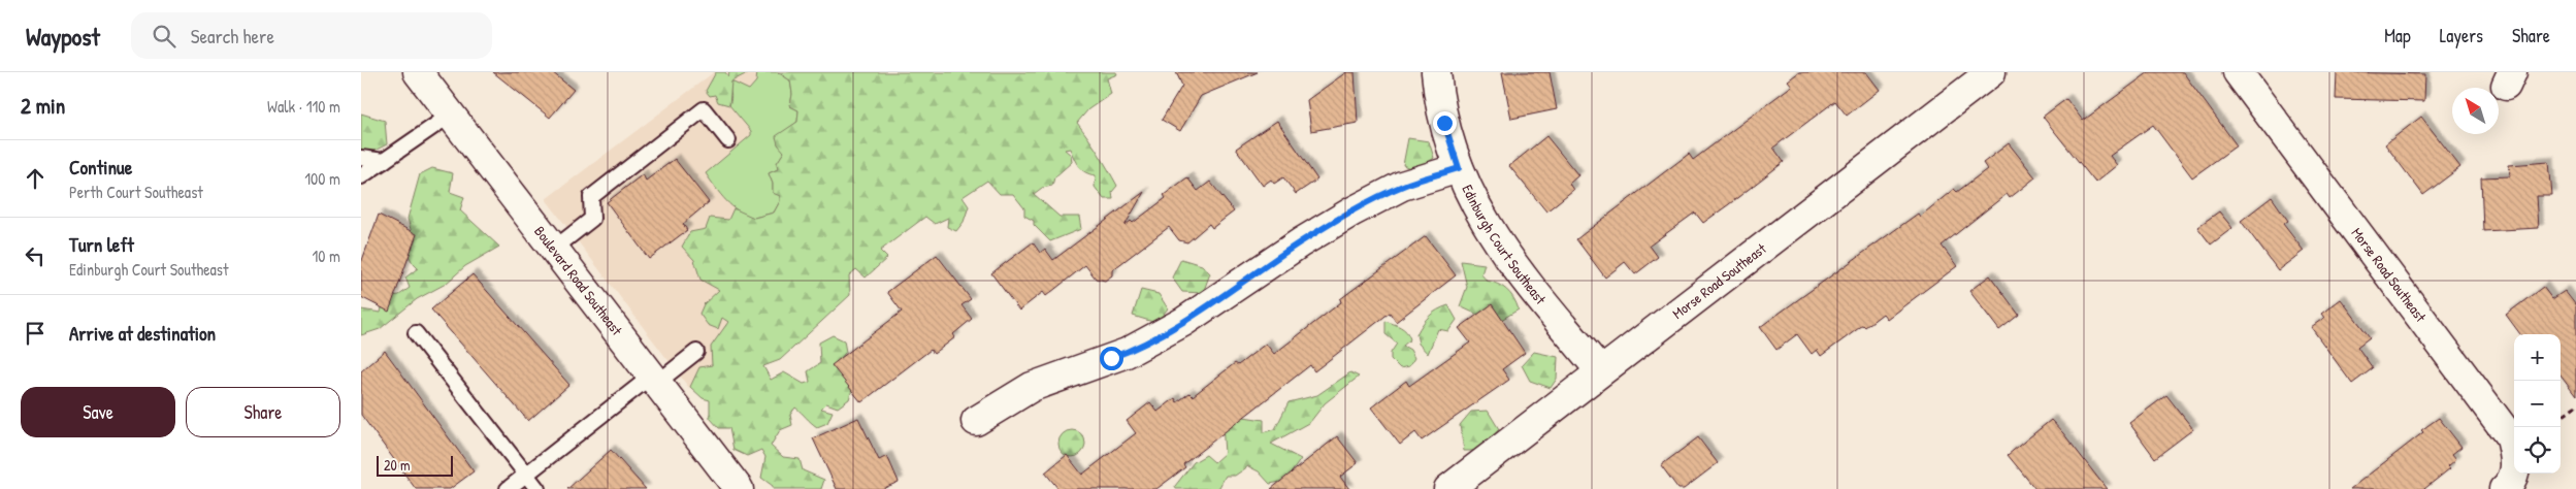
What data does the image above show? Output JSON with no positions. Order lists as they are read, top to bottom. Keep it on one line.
{"streets":{"street":["Edinburgh Court Southeast","Morse Road Southeast","Boulevard Road Southeast"]},"crossings":[["Edinburgh Court Southeast","Morse Road Southeast"]],"scale_bar":"20 m","north":"top left","page":{"header":"Waypost","search":"Search here","nav":["Map","Layers","Share"],"heading":["2 min","Walk · 110 m"],"list":[["Continue","Perth Court Southeast","100 m"],["Turn left","Edinburgh Court Southeast","10 m"],"Arrive at destination"],"map_buttons":["+","−"],"buttons":["Save","Share"],"scale":"20 m"}}
